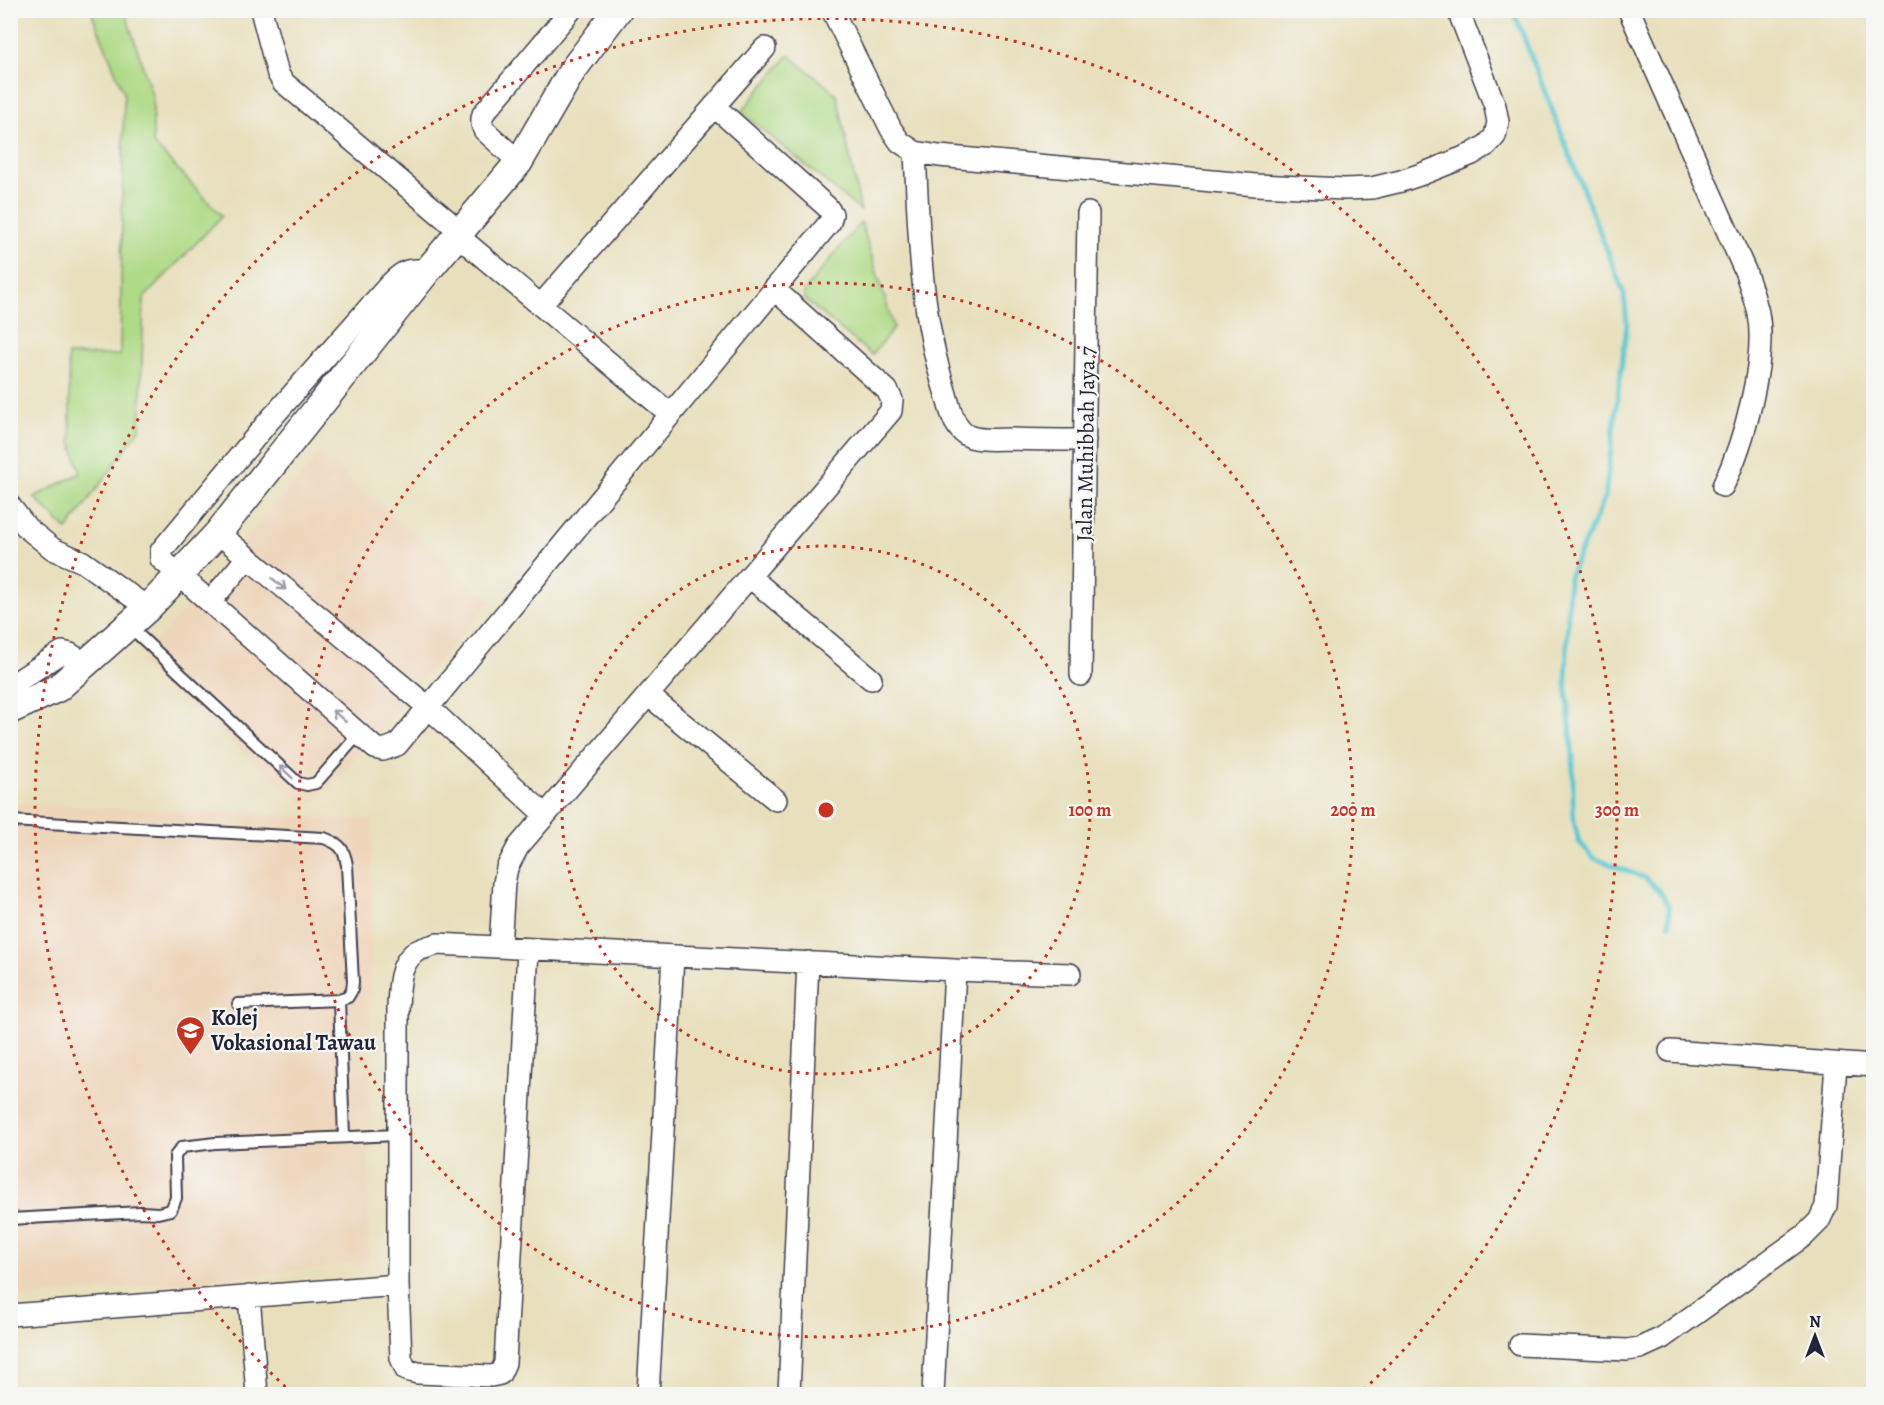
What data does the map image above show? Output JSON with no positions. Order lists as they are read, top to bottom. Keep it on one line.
{"streets":{"street":["Jalan Muhibbah Jaya 7"]},"places":{"school or university":["Kolej Vokasional Tawau"]},"north":"top","rings":["100 m","200 m","300 m"]}
